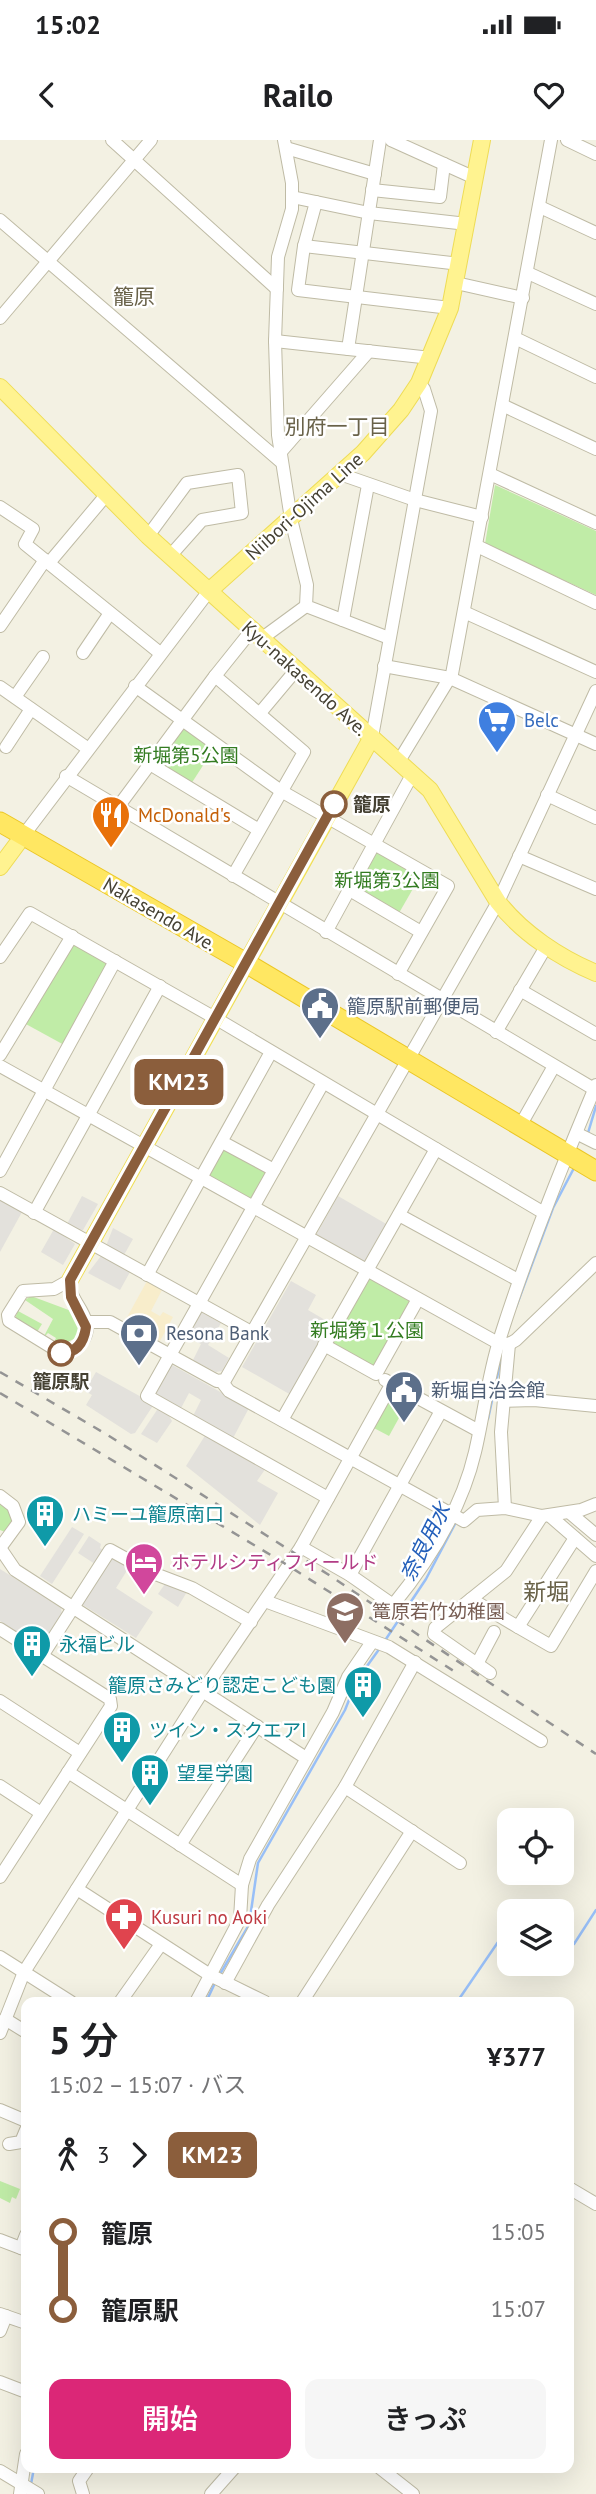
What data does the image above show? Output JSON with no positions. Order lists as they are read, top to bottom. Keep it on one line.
{"streets":{"highway":["Nakasendo Ave."],"main road":["Niibori-Ojima Line","Kyu-nakasendo Ave."]},"crossings":[["Niibori-Ojima Line","Kyu-nakasendo Ave."]],"districts":["籠原","別府一丁目","新堀"],"water":["奈良用水"],"parks":["新堀第5公園","新堀第3公園","新堀第１公園"],"places":{"supermarket":["Belc"],"other":["籠原","籠原駅"],"restaurant":["McDonald's"],"public building":["籠原駅前郵便局","新堀自治会館"],"bank":["Resona Bank"],"building":["ハミーユ籠原南口","永福ビル","籠原さみどり認定こども園","ツイン・スクエアI","望星学園"],"hotel":["ホテルシティフィールド"],"school or university":["篭原若竹幼稚園"],"pharmacy":["Kusuri no Aoki"]},"lines":["bus line KM23"],"page":{"status":"15:02","header":"Railo","on_map":"KM23","heading":["5 分","15:02 – 15:07 · バス","¥377"],"legs":["3","KM23"],"list":[{"name":"籠原","value":"15:05"},{"name":"籠原駅","value":"15:07"}],"buttons":["開始","きっぷ"]}}
